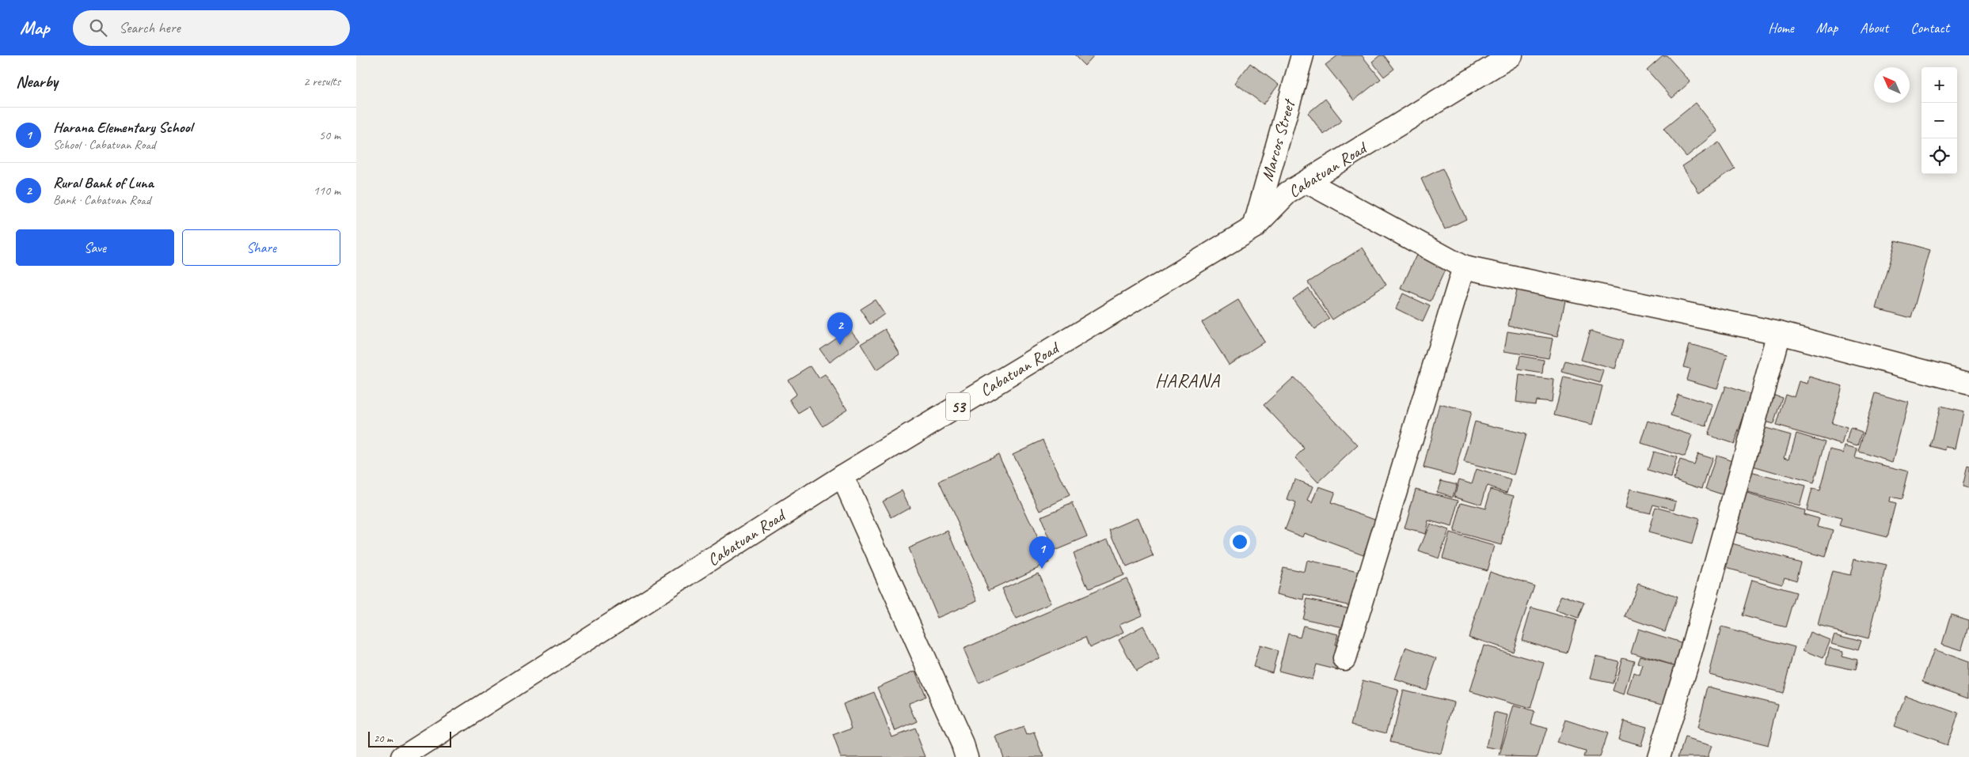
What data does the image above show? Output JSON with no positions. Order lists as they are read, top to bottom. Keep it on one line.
{"streets":{"main road":["Marcos Street","Cabatuan Road","53"]},"crossings":[["Marcos Street","Cabatuan Road"]],"districts":["HARANA"],"scale_bar":"20 m","north":"top left","page":{"header":"Map","search":"Search here","nav":["Home","Map","About","Contact"],"heading":["Nearby","2 results"],"map_buttons":["+","−"],"list":[{"mark":"1","name":"Harana Elementary School","note":"School · Cabatuan Road","value":"50 m"},{"mark":"2","name":"Rural Bank of Luna","note":"Bank · Cabatuan Road","value":"110 m"}],"buttons":["Save","Share"],"pins":["2","1"],"scale":"20 m"}}
